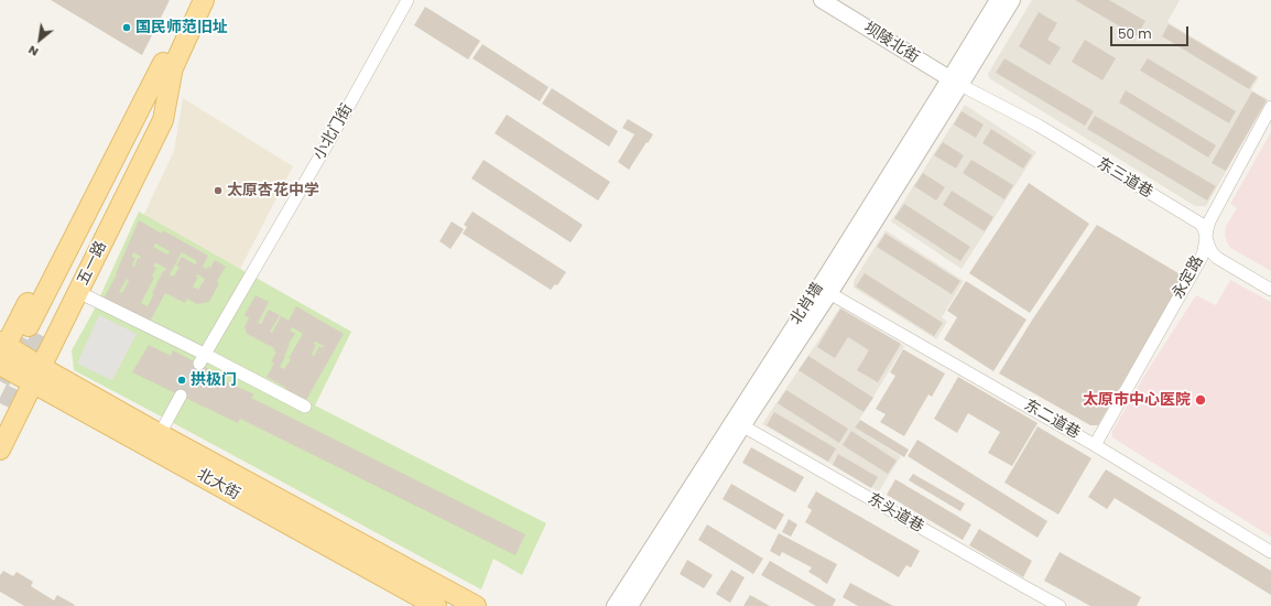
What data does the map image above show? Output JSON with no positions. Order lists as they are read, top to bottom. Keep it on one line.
{"streets":{"main road":["五一路","北大街"],"street":["坝陵北街","小北门街","东三道巷","永定路","北肖墙","东二道巷","东头道巷"]},"crossings":[["坝陵北街","东三道巷"],["坝陵北街","北肖墙"],["东三道巷","永定路"],["东三道巷","北肖墙"],["五一路","北大街"],["永定路","东二道巷"],["北肖墙","东头道巷"]],"places":["国民师范旧址","太原杏花中学","拱极门","太原市中心医院"],"scale_bar":"50 m","north":"bottom left"}
